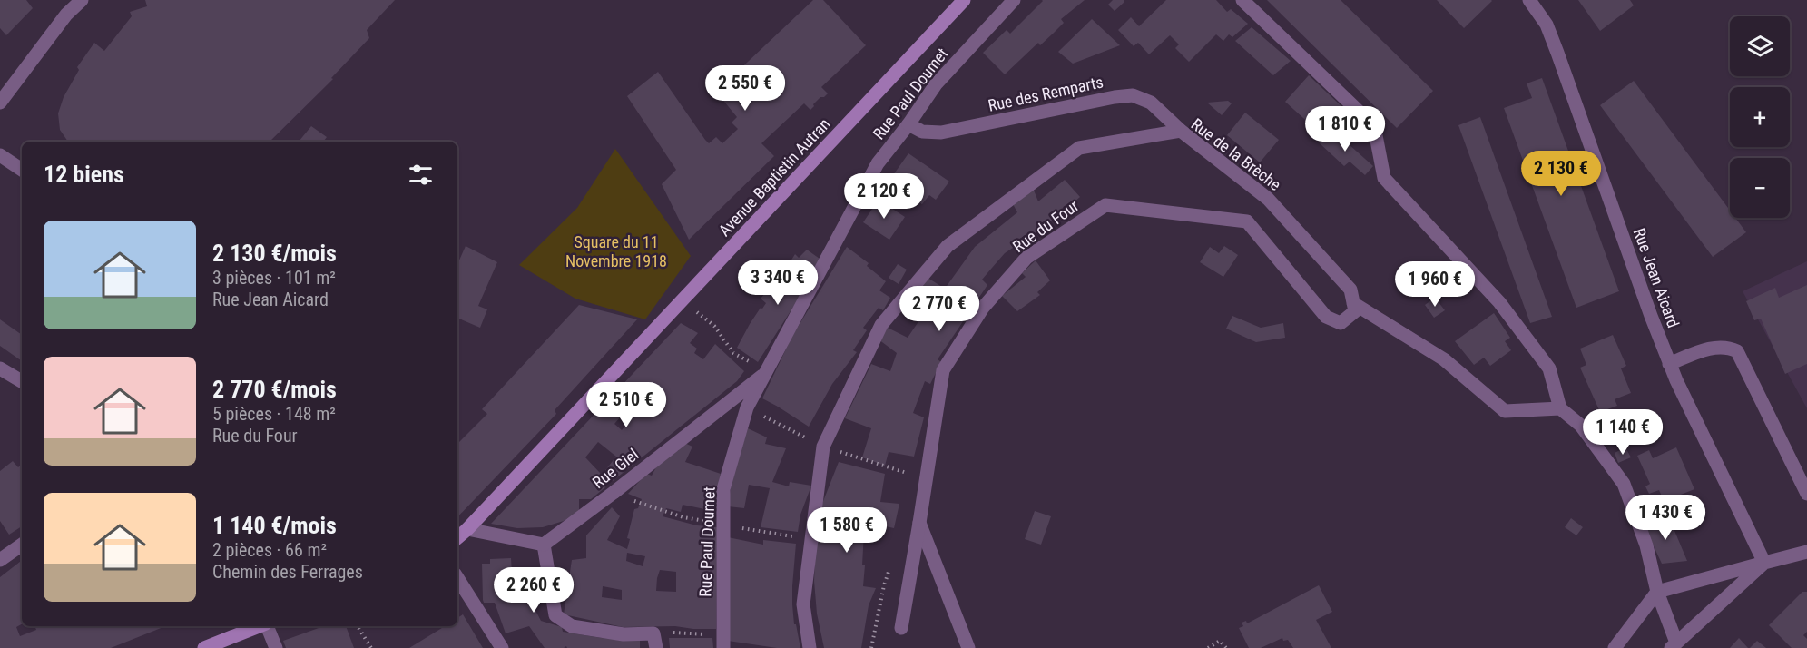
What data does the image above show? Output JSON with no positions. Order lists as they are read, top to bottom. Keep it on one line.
{"streets":{"street":["Rue Paul Doumet","Rue des Remparts","Rue de la Brèche","Avenue Baptistin Autran","Rue du Four","Rue Jean Aicard","Rue Giel"]},"crossings":[["Rue Paul Doumet","Rue des Remparts"],["Rue Paul Doumet","Rue Giel"],["Rue des Remparts","Rue de la Brèche"],["Rue de la Brèche","Rue du Four"]],"parks":["Square du 11 Novembre 1918"],"page":{"map_buttons":["+","−"],"price":["2 550 €","1 810 €","2 130 €","2 120 €","3 340 €","1 960 €","2 770 €","2 510 €","1 140 €","1 430 €","1 580 €","2 260 €"],"heading":"12 biens","list":[{"name":"2 130 €/mois","note":"3 pièces · 101 m² · Rue Jean Aicard"},{"name":"2 770 €/mois","note":"5 pièces · 148 m² · Rue du Four"},{"name":"1 140 €/mois","note":"2 pièces · 66 m² · Chemin des Ferrages"}]}}
